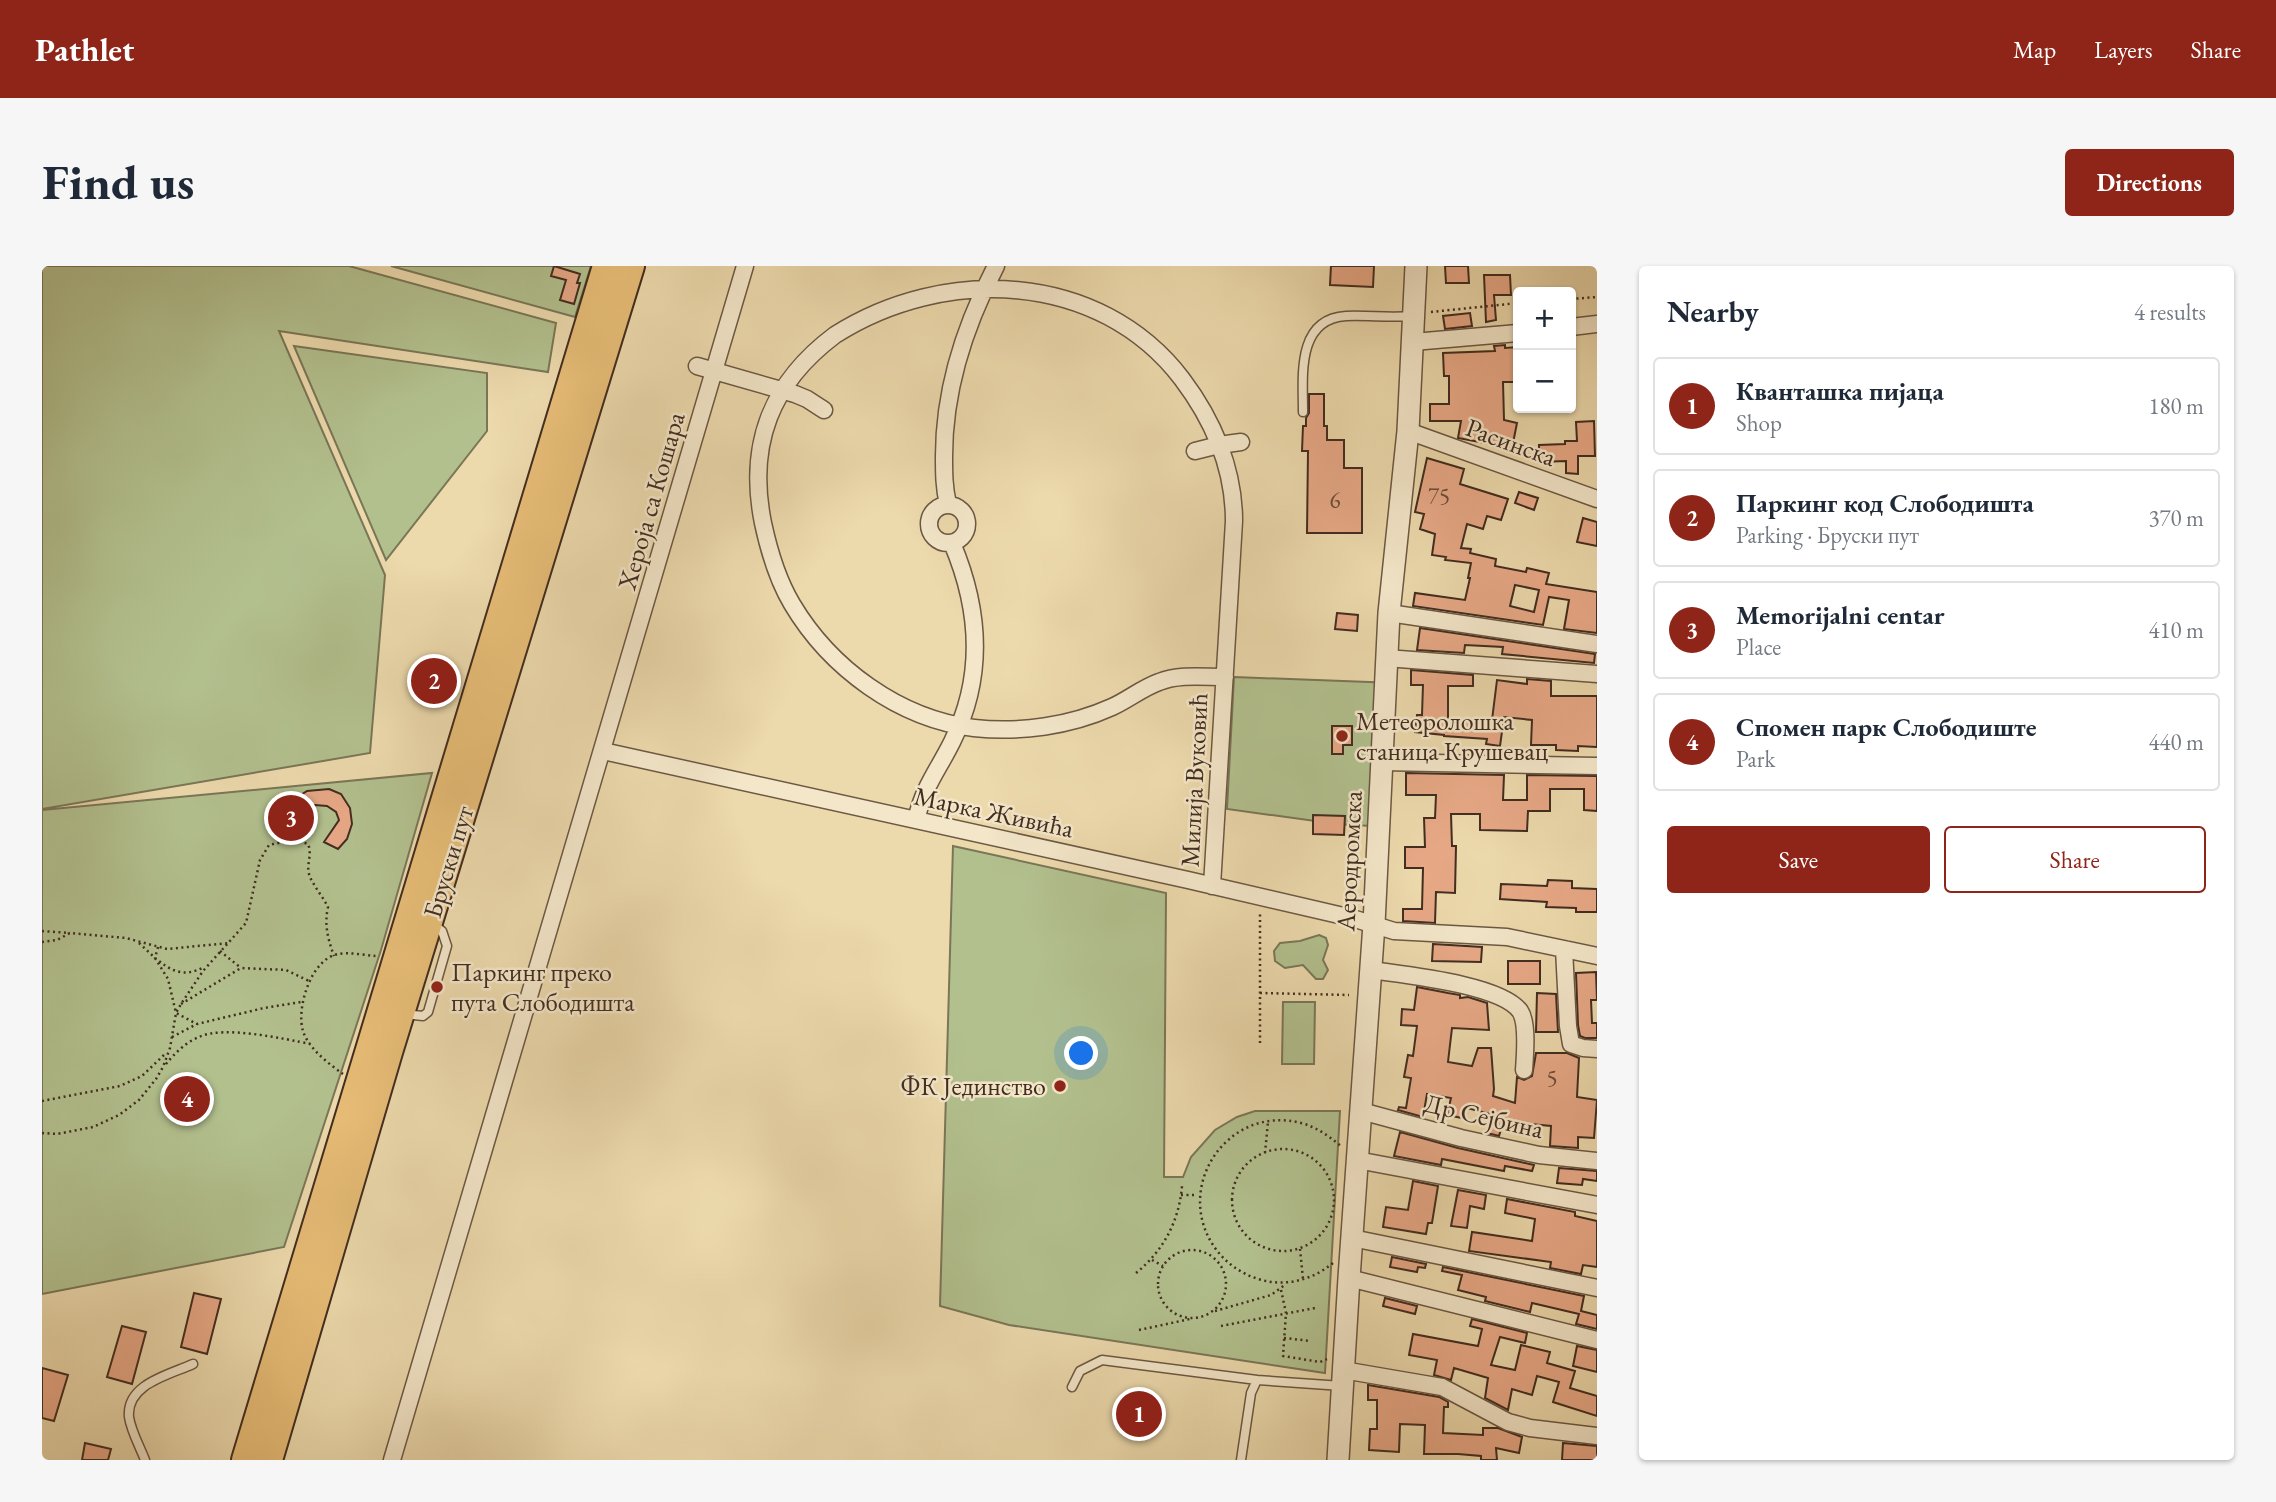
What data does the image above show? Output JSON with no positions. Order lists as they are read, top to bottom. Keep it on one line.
{"streets":{"main road":["Бруски пут"],"street":["Расинска","Хероја са Кошара","Милија Вуковић","Марка Живића","Аеродромска","Др Сејбина"]},"crossings":[["Расинска","Аеродромска"],["Хероја са Кошара","Марка Живића"],["Милија Вуковић","Марка Живића"],["Марка Живића","Аеродромска"],["Аеродромска","Др Сејбина"]],"places":["Метеоролошка станица Крушевац","Паркинг преко пута Слободишта","ФК Јединство"],"house_numbers":["75","6","5"],"page":{"header":"Pathlet","nav":["Map","Layers","Share"],"buttons":["Directions",["Save","Share"]],"title":"Find us","heading":["Nearby","4 results"],"map_buttons":["+","−"],"list":[{"mark":"1","name":"Кванташка пијаца","note":"Shop","value":"180 m"},{"mark":"2","name":"Паркинг код Слободишта","note":"Parking · Бруски пут","value":"370 m"},{"mark":"3","name":"Memorijalni centar","note":"Place","value":"410 m"},{"mark":"4","name":"Спомен парк Слободиште","note":"Park","value":"440 m"}],"pins":["2","3","4","1"]}}
